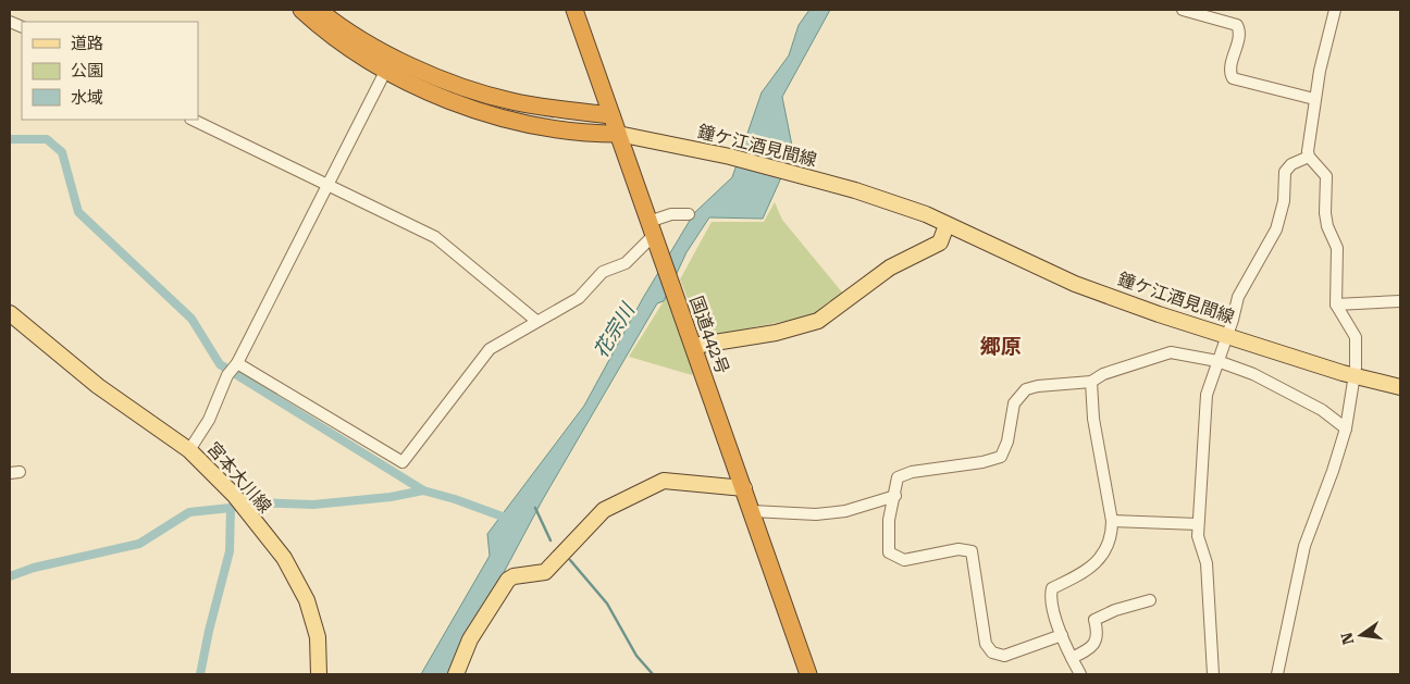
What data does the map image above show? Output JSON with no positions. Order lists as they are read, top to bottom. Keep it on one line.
{"streets":{"highway":["国道442号"],"main road":["鐘ケ江酒見間線","宮本大川線"]},"crossings":[["鐘ケ江酒見間線","国道442号"]],"districts":["郷原"],"water":["花宗川"],"legend":["道路","公園","水域"],"north":"left"}
